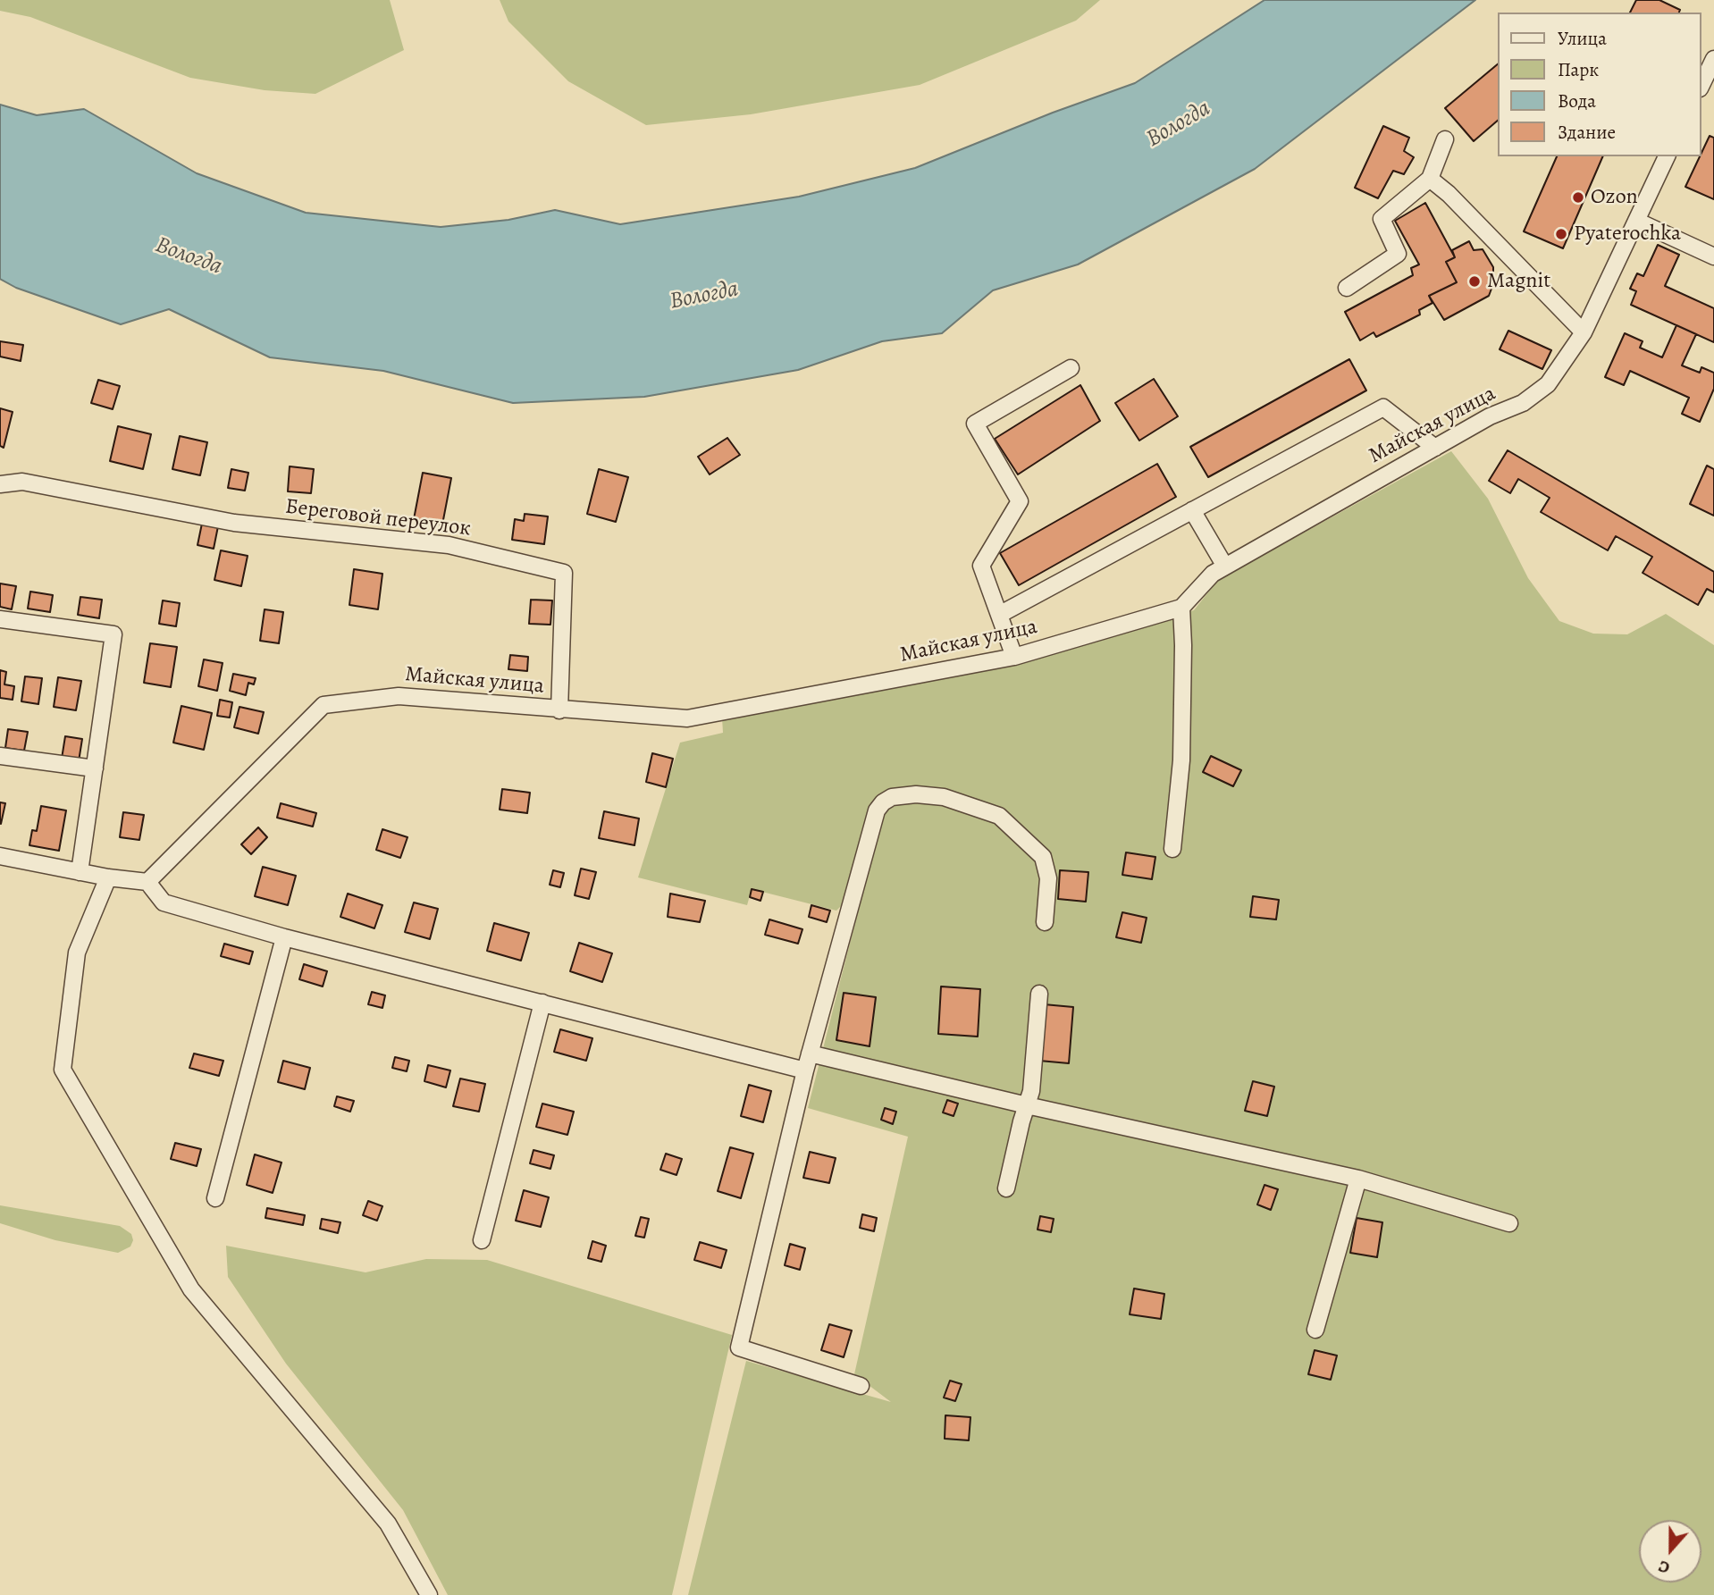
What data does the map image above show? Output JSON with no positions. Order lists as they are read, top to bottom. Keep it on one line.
{"streets":{"street":["Майская улица","Береговой переулок"]},"crossings":[["Майская улица","Береговой переулок"]],"water":["Вологда"],"places":["Ozon","Pyaterochka","Magnit"],"legend":["Улица","Парк","Вода","Здание"],"north":"bottom"}
